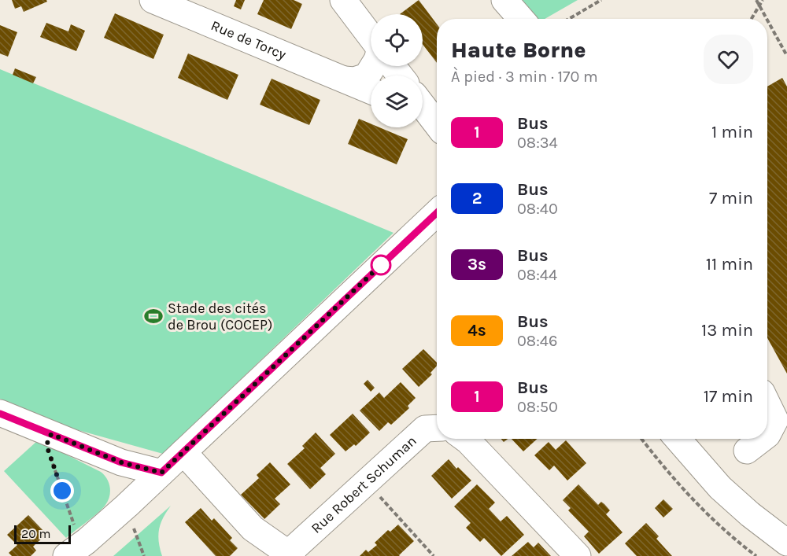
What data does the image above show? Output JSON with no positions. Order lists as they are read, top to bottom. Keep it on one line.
{"streets":{"street":["Rue de Torcy","Rue Robert Schuman"]},"places":{"sports":["Stade des cités de Brou (COCEP)"]},"lines":["bus line 1"],"scale_bar":"20 m","page":{"heading":["Haute Borne","À pied · 3 min · 170 m"],"list":[{"mark":"1","name":"Bus","note":"08:34","value":"1 min"},{"mark":"2","name":"Bus","note":"08:40","value":"7 min"},{"mark":"3s","name":"Bus","note":"08:44","value":"11 min"},{"mark":"4s","name":"Bus","note":"08:46","value":"13 min"},{"mark":"1","name":"Bus","note":"08:50","value":"17 min"}],"scale":"20 m"}}
